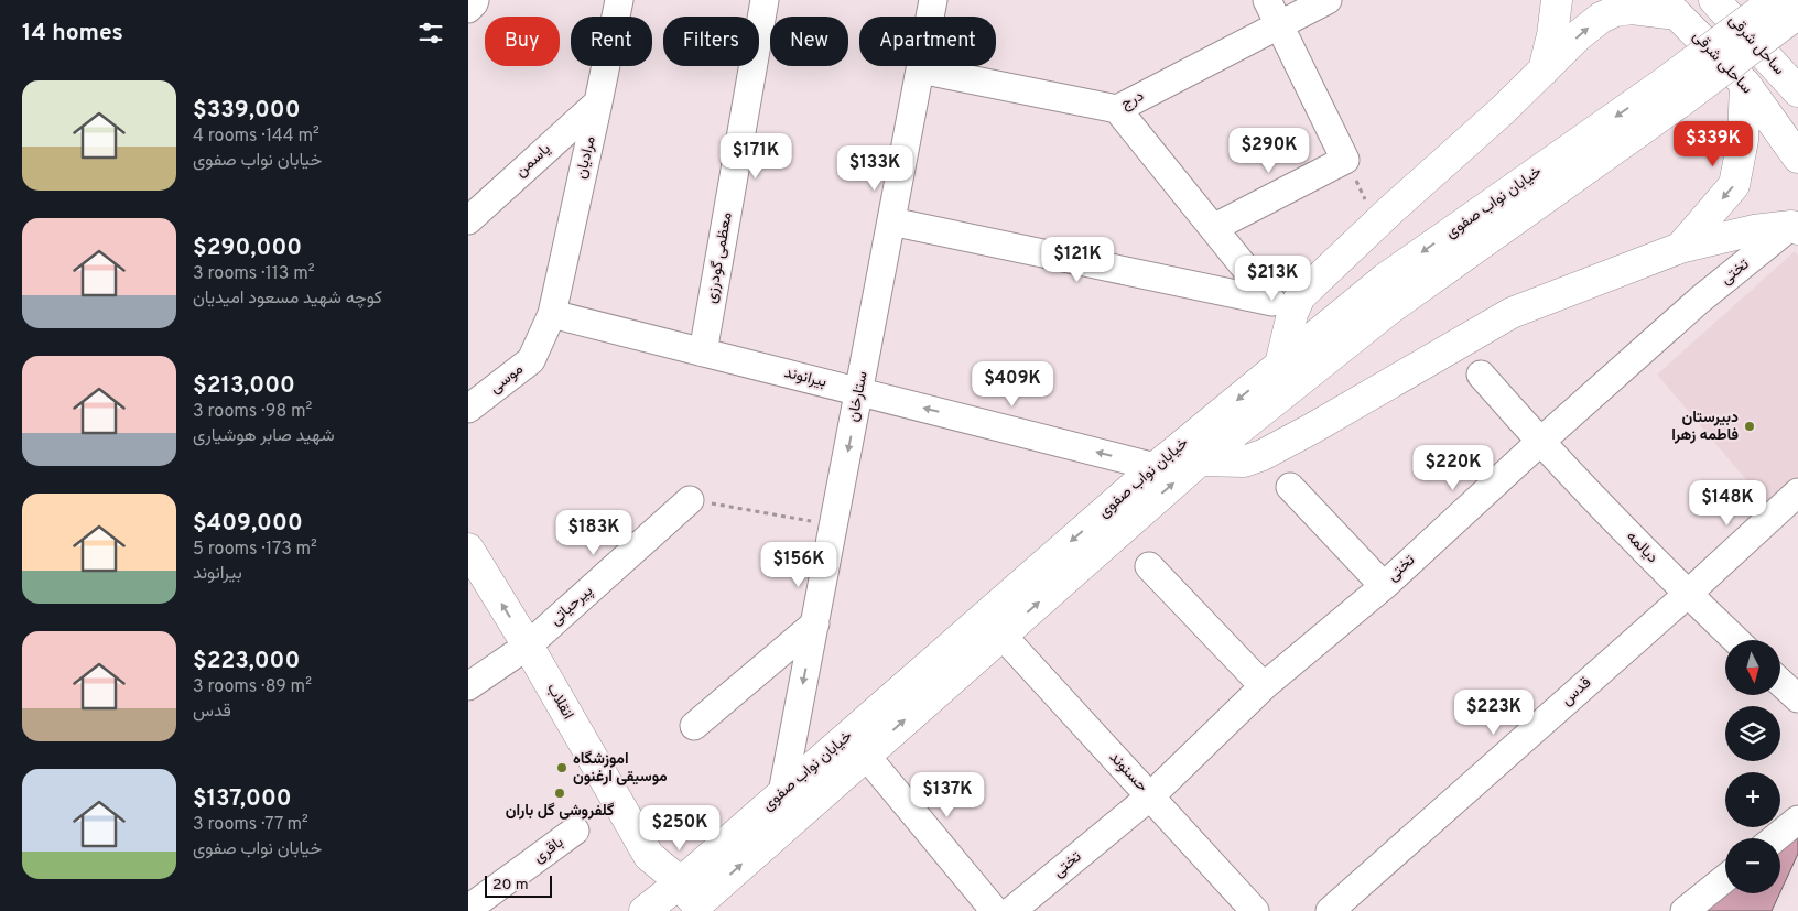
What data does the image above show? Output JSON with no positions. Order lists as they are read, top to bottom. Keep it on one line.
{"streets":{"main road":["ساحل شرقی","ساحلی شرقی","خیابان نواب صفوی","انقلاب"],"street":["درج","مرادیان","یاسمن","معظمی گودرزی","تختی","بیرانوند","موسی","ستارخان","دیالمه","پیرحیاتی","قدس","حسنوند","باقری"]},"crossings":[["درج","ستارخان"],["مرادیان","یاسمن"],["مرادیان","بیرانوند"],["مرادیان","موسی"],["خیابان نواب صفوی","بیرانوند"],["خیابان نواب صفوی","ستارخان"],["خیابان نواب صفوی","انقلاب"],["خیابان نواب صفوی","حسنوند"],["معظمی گودرزی","بیرانوند"],["تختی","دیالمه"],["تختی","حسنوند"],["بیرانوند","موسی"],["بیرانوند","ستارخان"],["دیالمه","قدس"],["پیرحیاتی","انقلاب"]],"one_way":["بیرانوند","ستارخان"],"places":["دبیرستان فاطمه زهرا","اموزشگاه موسیقی ارغنون","گلفروشی گل باران"],"scale_bar":"20 m","north":"bottom","page":{"heading":"14 homes","chip":["Buy","Rent","Filters","New","Apartment"],"list":[{"name":"$339,000","note":"4 rooms · 144 m² · خیابان نواب صفوی"},{"name":"$290,000","note":"3 rooms · 113 m² · کوچه شهید مسعود امیدیان"},{"name":"$213,000","note":"3 rooms · 98 m² · شهید صابر هوشیاری"},{"name":"$409,000","note":"5 rooms · 173 m² · بیرانوند"},{"name":"$223,000","note":"3 rooms · 89 m² · قدس"},{"name":"$137,000","note":"3 rooms · 77 m² · خیابان نواب صفوی"}],"price":["$339K","$290K","$171K","$133K","$121K","$213K","$409K","$220K","$148K","$183K","$156K","$223K","$137K","$250K"],"map_buttons":["+","−"],"scale":"20 m"}}
